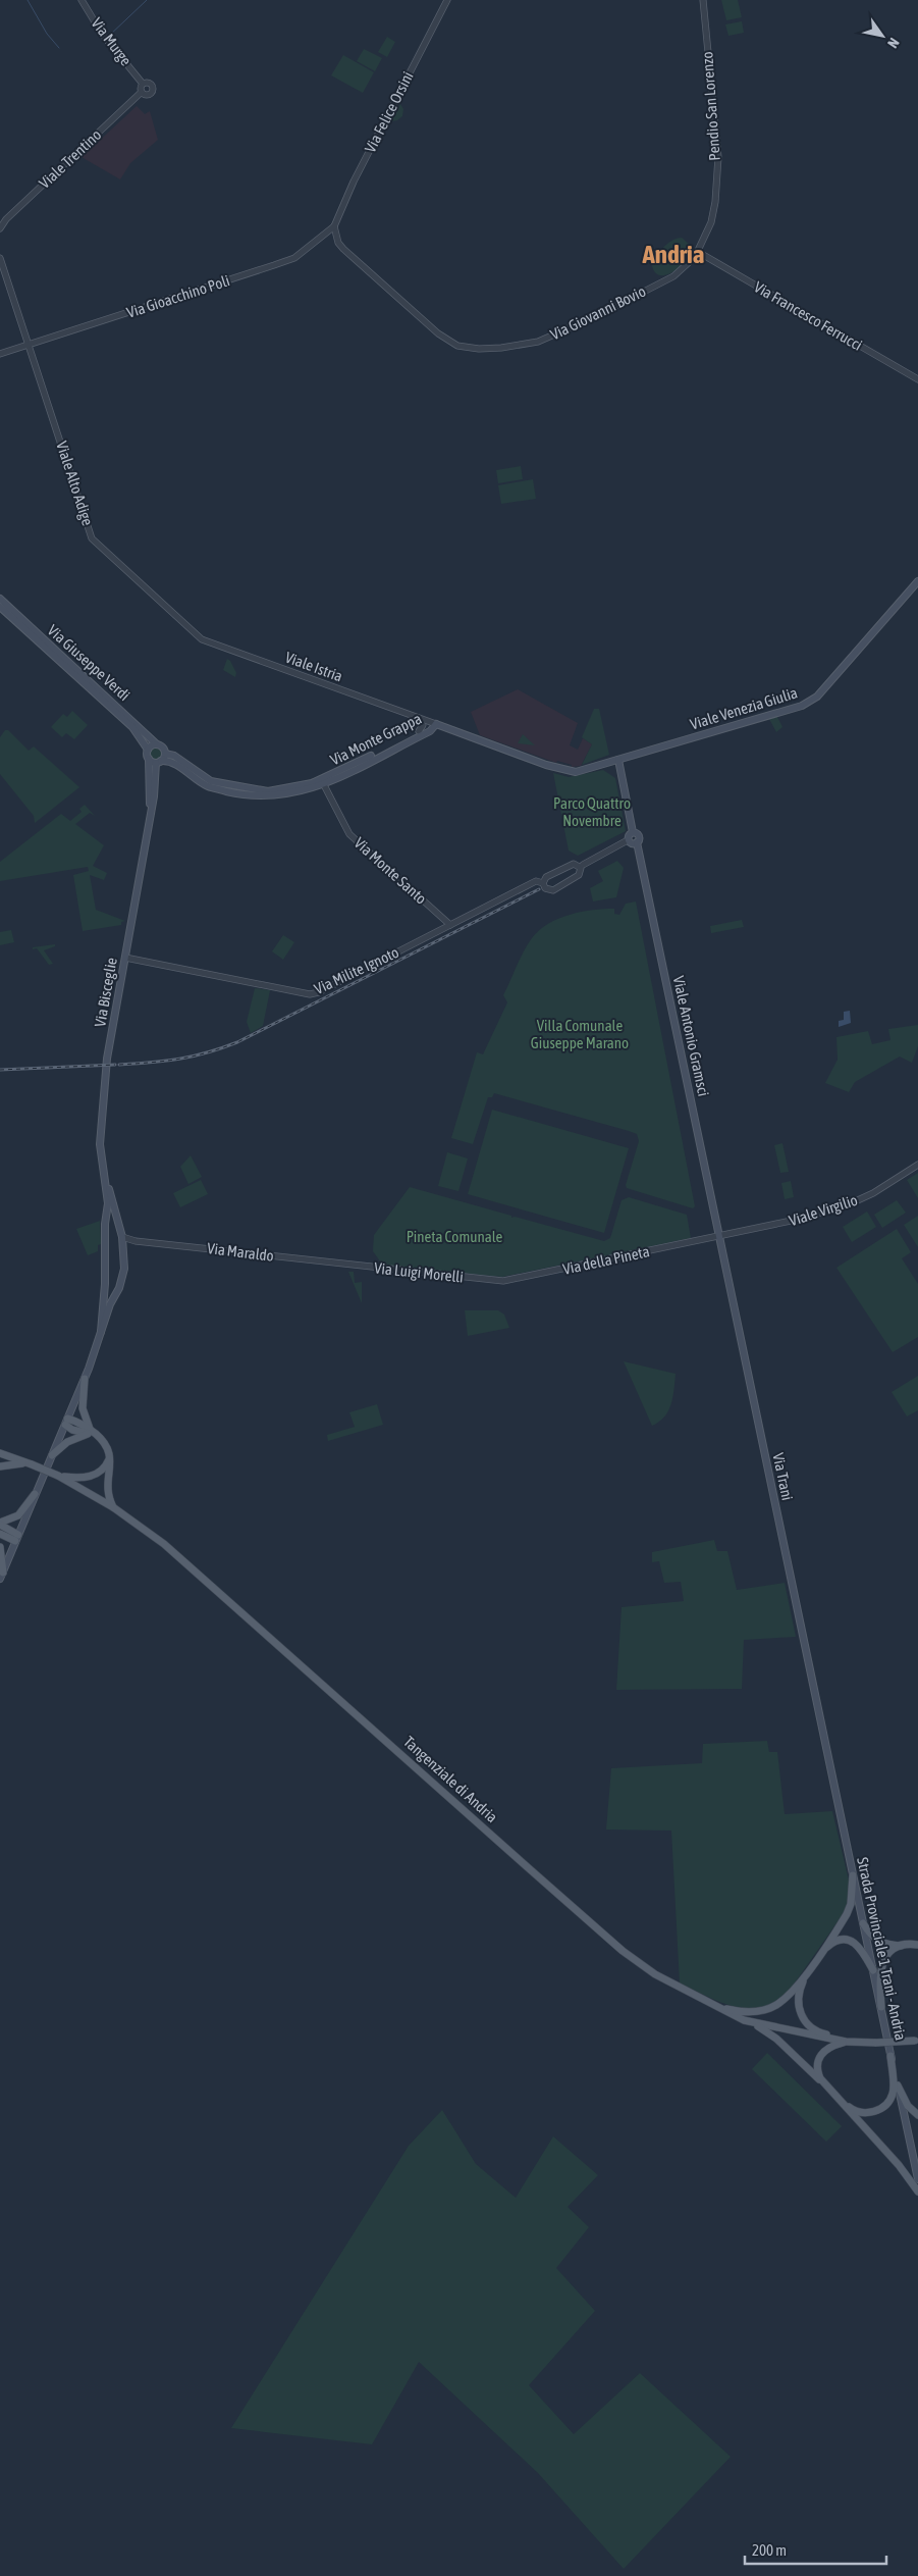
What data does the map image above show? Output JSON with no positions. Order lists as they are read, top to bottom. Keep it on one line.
{"streets":{"main road":["Via Giuseppe Verdi","Viale Istria","Viale Venezia Giulia","Via Monte Grappa","Via Bisceglie","Viale Antonio Gramsci","Via Trani","Tangenziale di Andria","Strada Provinciale 1 Trani - Andria"],"street":["Via Murge","Pendio San Lorenzo","Via Felice Orsini","Viale Trentino","Via Gioacchino Poli","Via Giovanni Bovio","Via Francesco Ferrucci","Viale Alto Adige","Via Monte Santo","Via Milite Ignoto","Viale Virgilio","Via Maraldo","Via della Pineta","Via Luigi Morelli"]},"crossings":[["Pendio San Lorenzo","Via Giovanni Bovio"],["Pendio San Lorenzo","Via Francesco Ferrucci"],["Via Felice Orsini","Via Gioacchino Poli"],["Via Felice Orsini","Via Giovanni Bovio"],["Via Gioacchino Poli","Via Giovanni Bovio"],["Via Gioacchino Poli","Viale Alto Adige"],["Via Giovanni Bovio","Via Francesco Ferrucci"],["Viale Alto Adige","Viale Istria"],["Via Giuseppe Verdi","Via Monte Grappa"],["Via Giuseppe Verdi","Via Bisceglie"],["Viale Istria","Viale Venezia Giulia"],["Viale Istria","Via Monte Grappa"],["Viale Istria","Viale Antonio Gramsci"],["Viale Venezia Giulia","Viale Antonio Gramsci"],["Via Monte Grappa","Via Monte Santo"],["Via Monte Santo","Via Milite Ignoto"],["Via Milite Ignoto","Via Bisceglie"],["Via Bisceglie","Via Maraldo"],["Viale Antonio Gramsci","Viale Virgilio"],["Viale Antonio Gramsci","Via della Pineta"],["Viale Antonio Gramsci","Via Trani"],["Viale Virgilio","Via della Pineta"],["Viale Virgilio","Via Trani"],["Via Maraldo","Via Luigi Morelli"],["Via della Pineta","Via Luigi Morelli"],["Via della Pineta","Via Trani"],["Via Trani","Strada Provinciale 1 Trani - Andria"]],"districts":["Andria"],"parks":["Parco Quattro Novembre","Villa Comunale Giuseppe Marano","Pineta Comunale"],"scale_bar":"200 m","north":"bottom right"}
